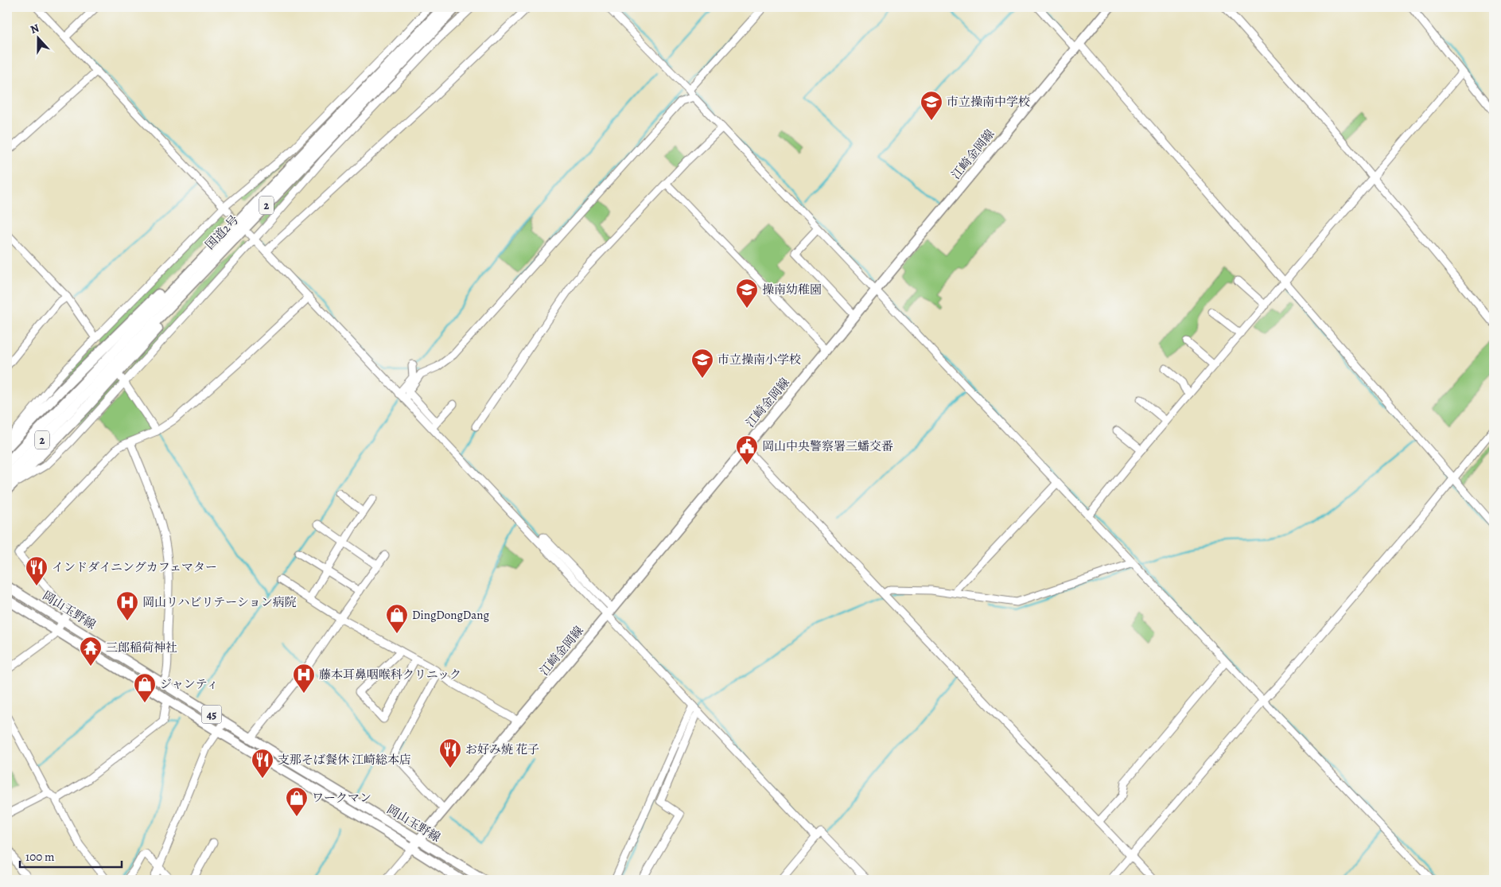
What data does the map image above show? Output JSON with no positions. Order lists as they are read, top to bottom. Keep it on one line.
{"streets":{"highway":["2","国道2号"],"main road":["江崎金岡線","岡山玉野線","45"]},"crossings":[["江崎金岡線","岡山玉野線"]],"places":{"school or university":["市立操南中学校","操南幼稚園","市立操南小学校"],"public building":["岡山中央警察署三蟠交番"],"restaurant":["インドダイニングカフェマター","お好み焼 花子","支那そば餐休 江崎総本店"],"hospital":["岡山リハビリテーション病院","藤本耳鼻咽喉科クリニック"],"shop":["DingDongDang","ジャンティ","ワークマン"],"temple":["三郎稲荷神社"]},"scale_bar":"100 m","north":"top"}
